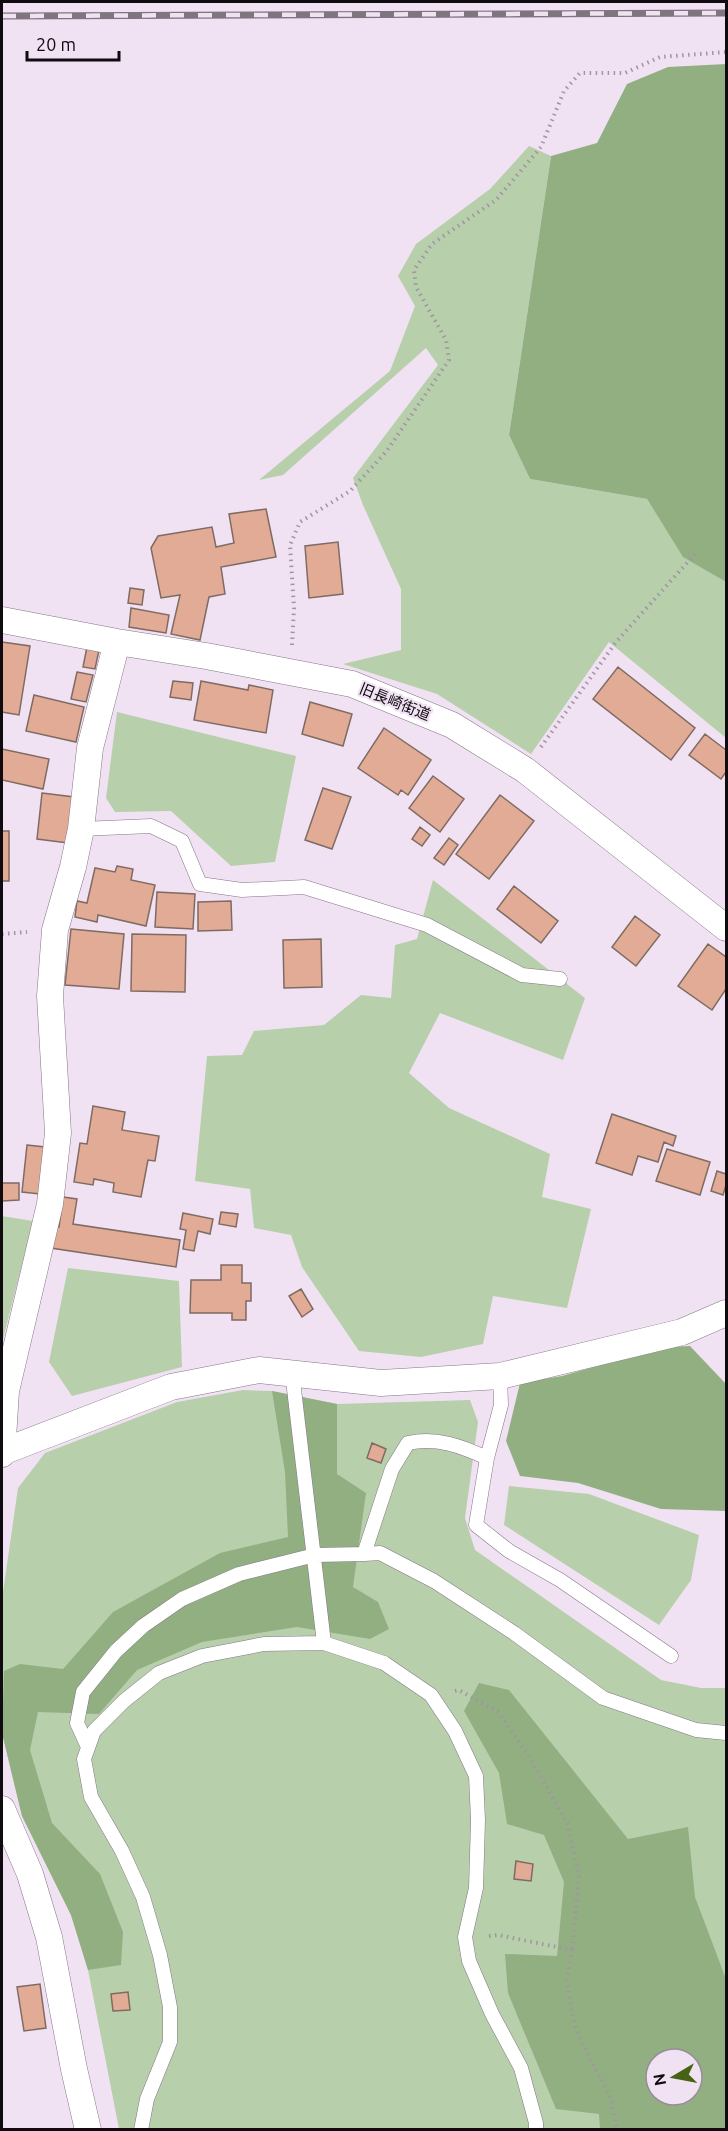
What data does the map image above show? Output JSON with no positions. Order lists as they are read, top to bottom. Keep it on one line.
{"streets":{"street":["旧長崎街道"]},"scale_bar":"20 m","north":"left"}
